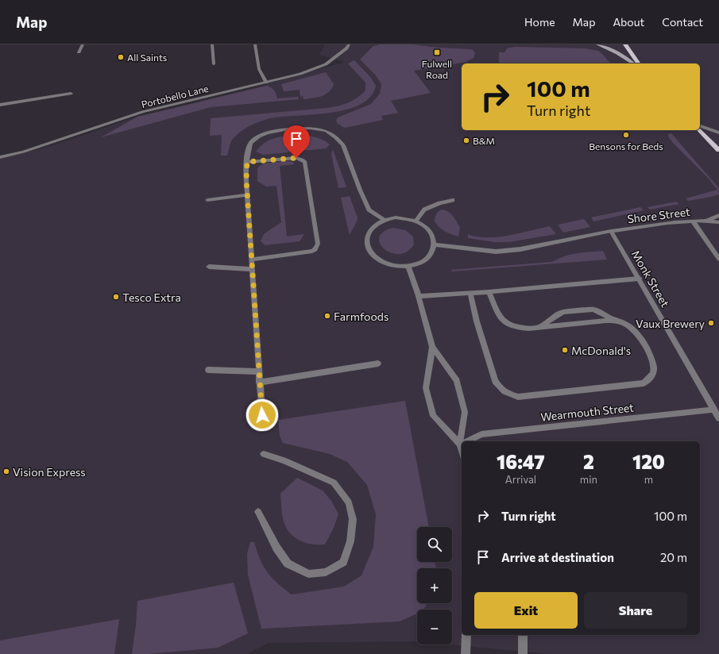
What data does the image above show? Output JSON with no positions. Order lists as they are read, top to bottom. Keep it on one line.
{"streets":{"street":["Portobello Lane","Shore Street","Monk Street","Wearmouth Street"]},"crossings":[["Shore Street","Monk Street"],["Monk Street","Wearmouth Street"]],"places":{"transit":["Fulwell Road"],"other":["All Saints","Bensons for Beds","B&M","Tesco Extra","Farmfoods","Vaux Brewery","McDonald's","Vision Express"]},"page":{"header":"Map","nav":["Home","Map","About","Contact"],"turn":["100 m","Turn right"],"eta":["16:47","Arrival","2","min","120","m"],"list":[{"name":"Turn right","value":"100 m"},{"name":"Arrive at destination","value":"20 m"}],"map_buttons":["+","−"],"buttons":["Exit","Share"]}}
